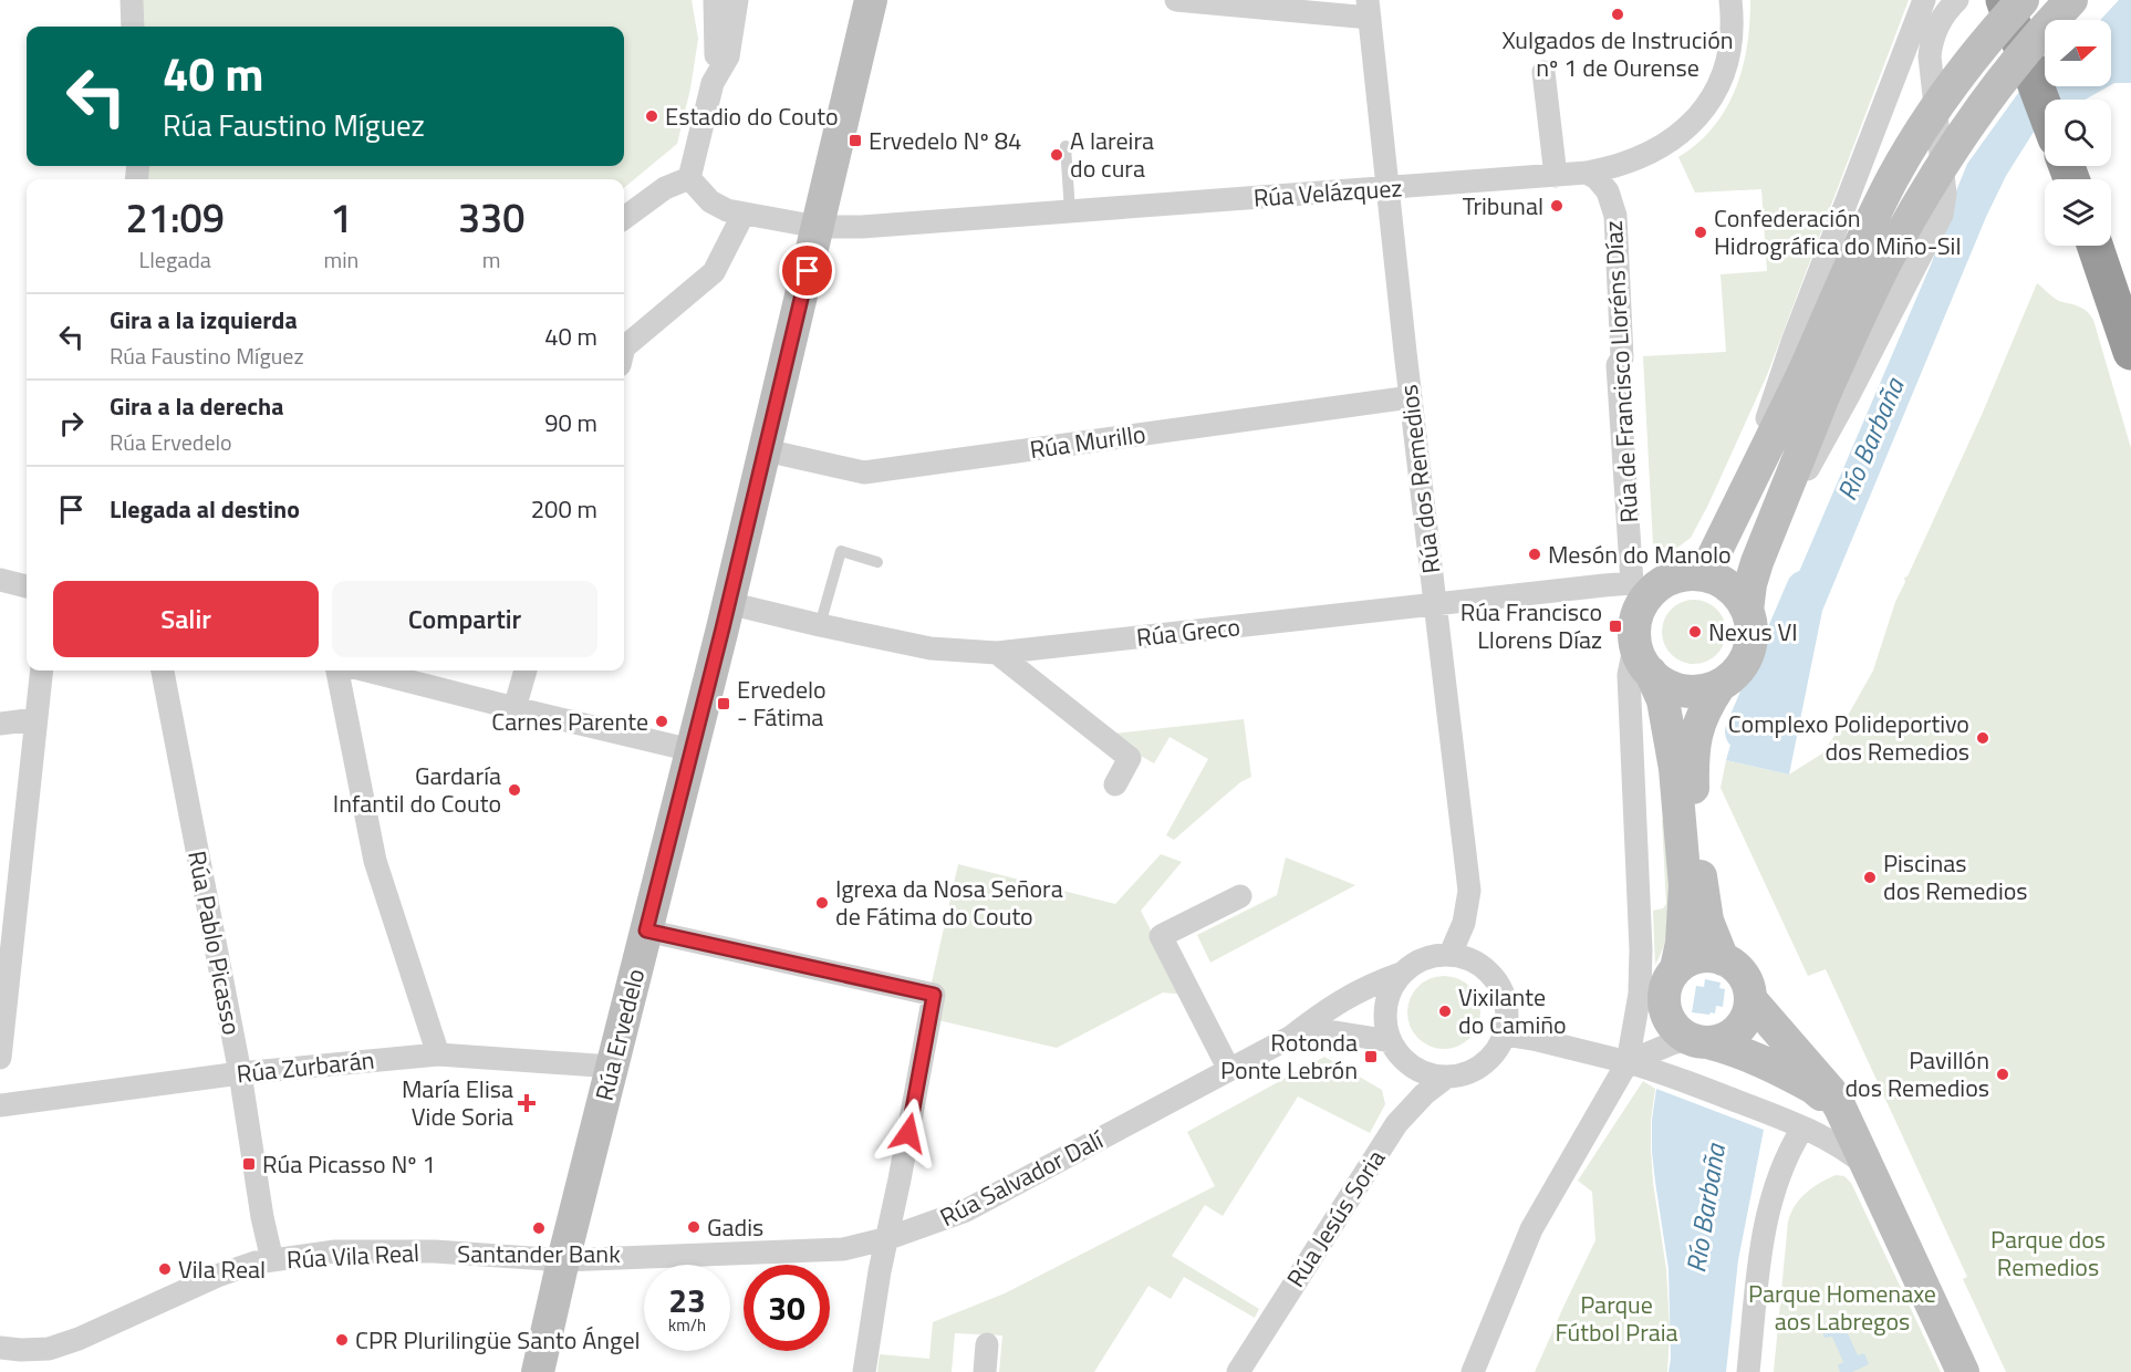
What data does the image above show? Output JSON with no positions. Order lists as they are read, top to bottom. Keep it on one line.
{"streets":{"street":["Rúa Velázquez","Rúa de Francisco Lloréns Díaz","Rúa Murillo","Rúa dos Remedios","Rúa Greco","Rúa Pablo Picasso","Rúa Ervedelo","Rúa Zurbarán","Rúa Salvador Dalí","Rúa Jesús Soria","Rúa Vila Real"]},"crossings":[["Rúa Velázquez","Rúa de Francisco Lloréns Díaz"],["Rúa Velázquez","Rúa dos Remedios"],["Rúa Velázquez","Rúa Ervedelo"],["Rúa de Francisco Lloréns Díaz","Rúa Greco"],["Rúa Murillo","Rúa dos Remedios"],["Rúa Murillo","Rúa Ervedelo"],["Rúa dos Remedios","Rúa Greco"],["Rúa dos Remedios","Rúa Salvador Dalí"],["Rúa dos Remedios","Rúa Jesús Soria"],["Rúa Greco","Rúa Ervedelo"],["Rúa Pablo Picasso","Rúa Zurbarán"],["Rúa Pablo Picasso","Rúa Vila Real"],["Rúa Ervedelo","Rúa Zurbarán"],["Rúa Ervedelo","Rúa Salvador Dalí"],["Rúa Ervedelo","Rúa Vila Real"],["Rúa Salvador Dalí","Rúa Jesús Soria"],["Rúa Salvador Dalí","Rúa Vila Real"]],"water":["Río Barbaña"],"parks":["Parque dos Remedios","Parque Homenaxe aos Labregos","Parque Fútbol Praia"],"places":{"other":["Xulgados de Instrución nº 1 de Ourense","Estadio do Couto","A lareira do cura","Tribunal","Confederación Hidrográfica do Miño-Sil","Mesón do Manolo","Nexus VI","Carnes Parente","Complexo Polideportivo dos Remedios","Gardaría Infantil do Couto","Piscinas dos Remedios","Igrexa da Nosa Señora de Fátima do Couto","Vixilante do Camiño","Pavillón dos Remedios","Gadis","Santander Bank","Vila Real","CPR Plurilingüe Santo Ángel"],"transit":["Ervedelo Nº 84","Rúa Francisco Llorens Díaz","Ervedelo - Fátima","Rotonda Ponte Lebrón","Rúa Picasso Nº 1"],"health":["María Elisa Vide Soria"]},"north":"right","page":{"turn":["40 m","Rúa Faustino Míguez"],"eta":["21:09","Llegada","1","min","330","m"],"list":[{"name":"Gira a la izquierda","note":"Rúa Faustino Míguez","value":"40 m"},{"name":"Gira a la derecha","note":"Rúa Ervedelo","value":"90 m"},{"name":"Llegada al destino","value":"200 m"}],"buttons":["Salir","Compartir"],"speed":"23 km/h","limit":"30"}}
